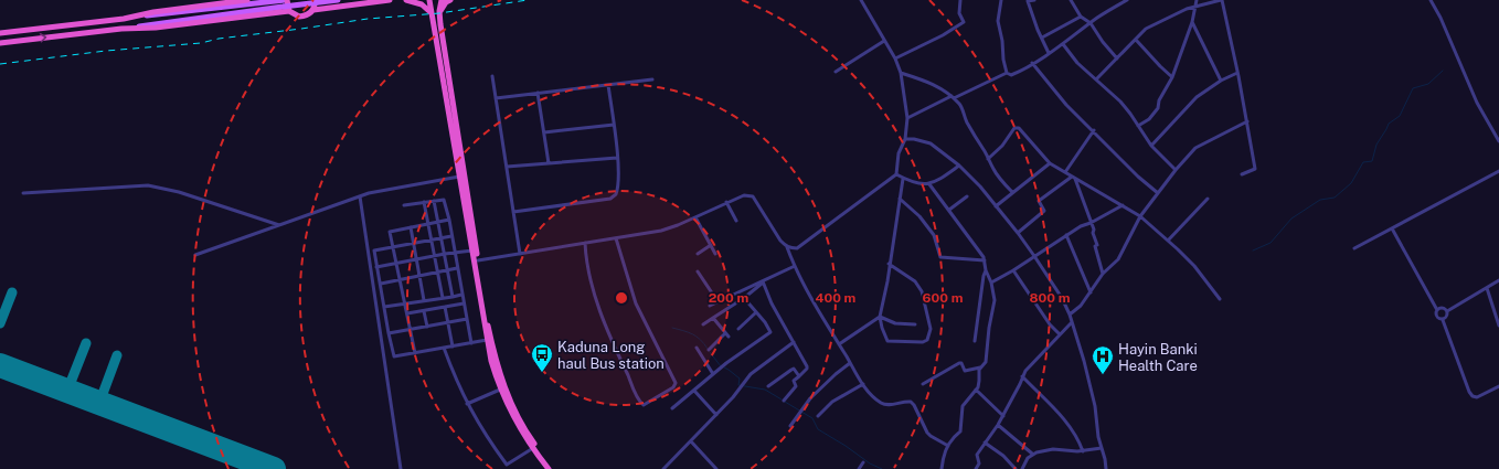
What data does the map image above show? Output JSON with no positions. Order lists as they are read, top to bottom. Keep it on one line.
{"places":{"bus stop":["Kaduna Long haul Bus station"],"hospital":["Hayin Banki Health Care"]},"rings":["200 m","400 m","600 m","800 m"]}
